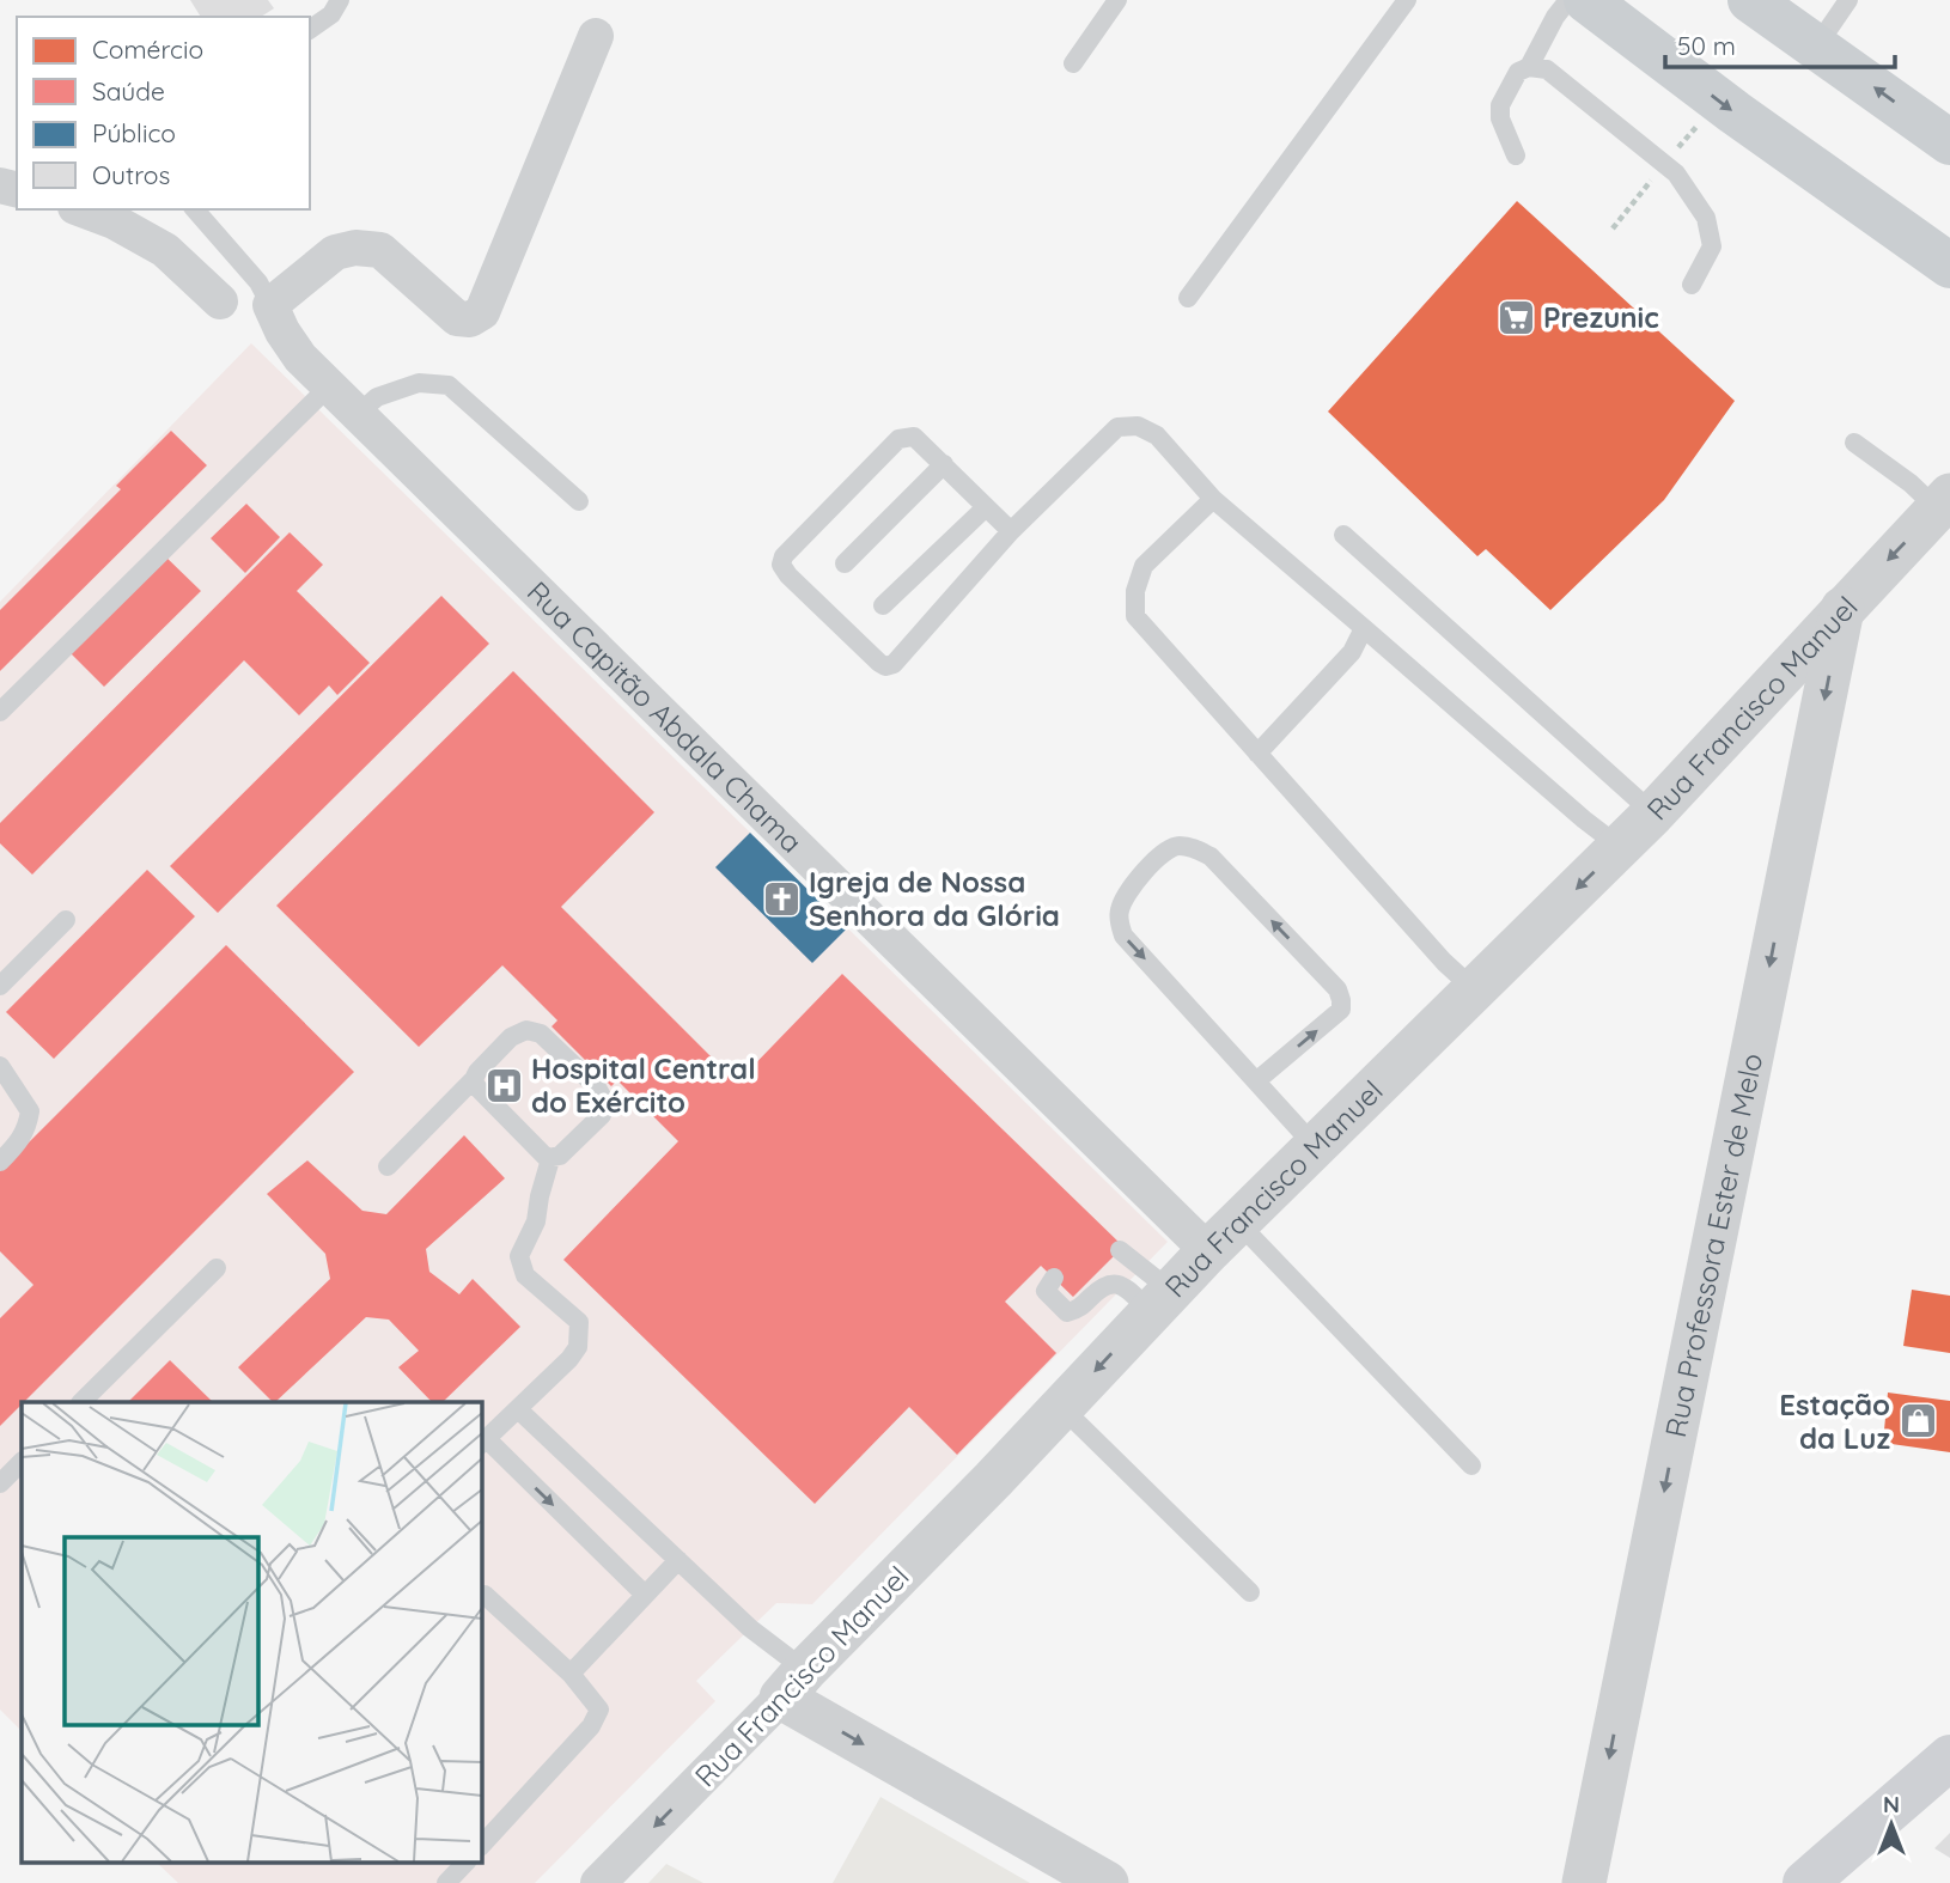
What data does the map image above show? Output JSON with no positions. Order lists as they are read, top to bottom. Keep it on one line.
{"streets":{"street":["Rua Francisco Manuel","Rua Capitão Abdala Chama","Rua Professora Ester de Melo"]},"crossings":[["Rua Francisco Manuel","Rua Capitão Abdala Chama"],["Rua Francisco Manuel","Rua Professora Ester de Melo"]],"one_way":["Rua Francisco Manuel","Rua Professora Ester de Melo"],"places":{"supermarket":["Prezunic"],"church":["Igreja de Nossa Senhora da Glória"],"hospital":["Hospital Central do Exército"],"shop":["Estação da Luz"]},"legend":["Comércio","Saúde","Público","Outros"],"scale_bar":"50 m","north":"top"}
